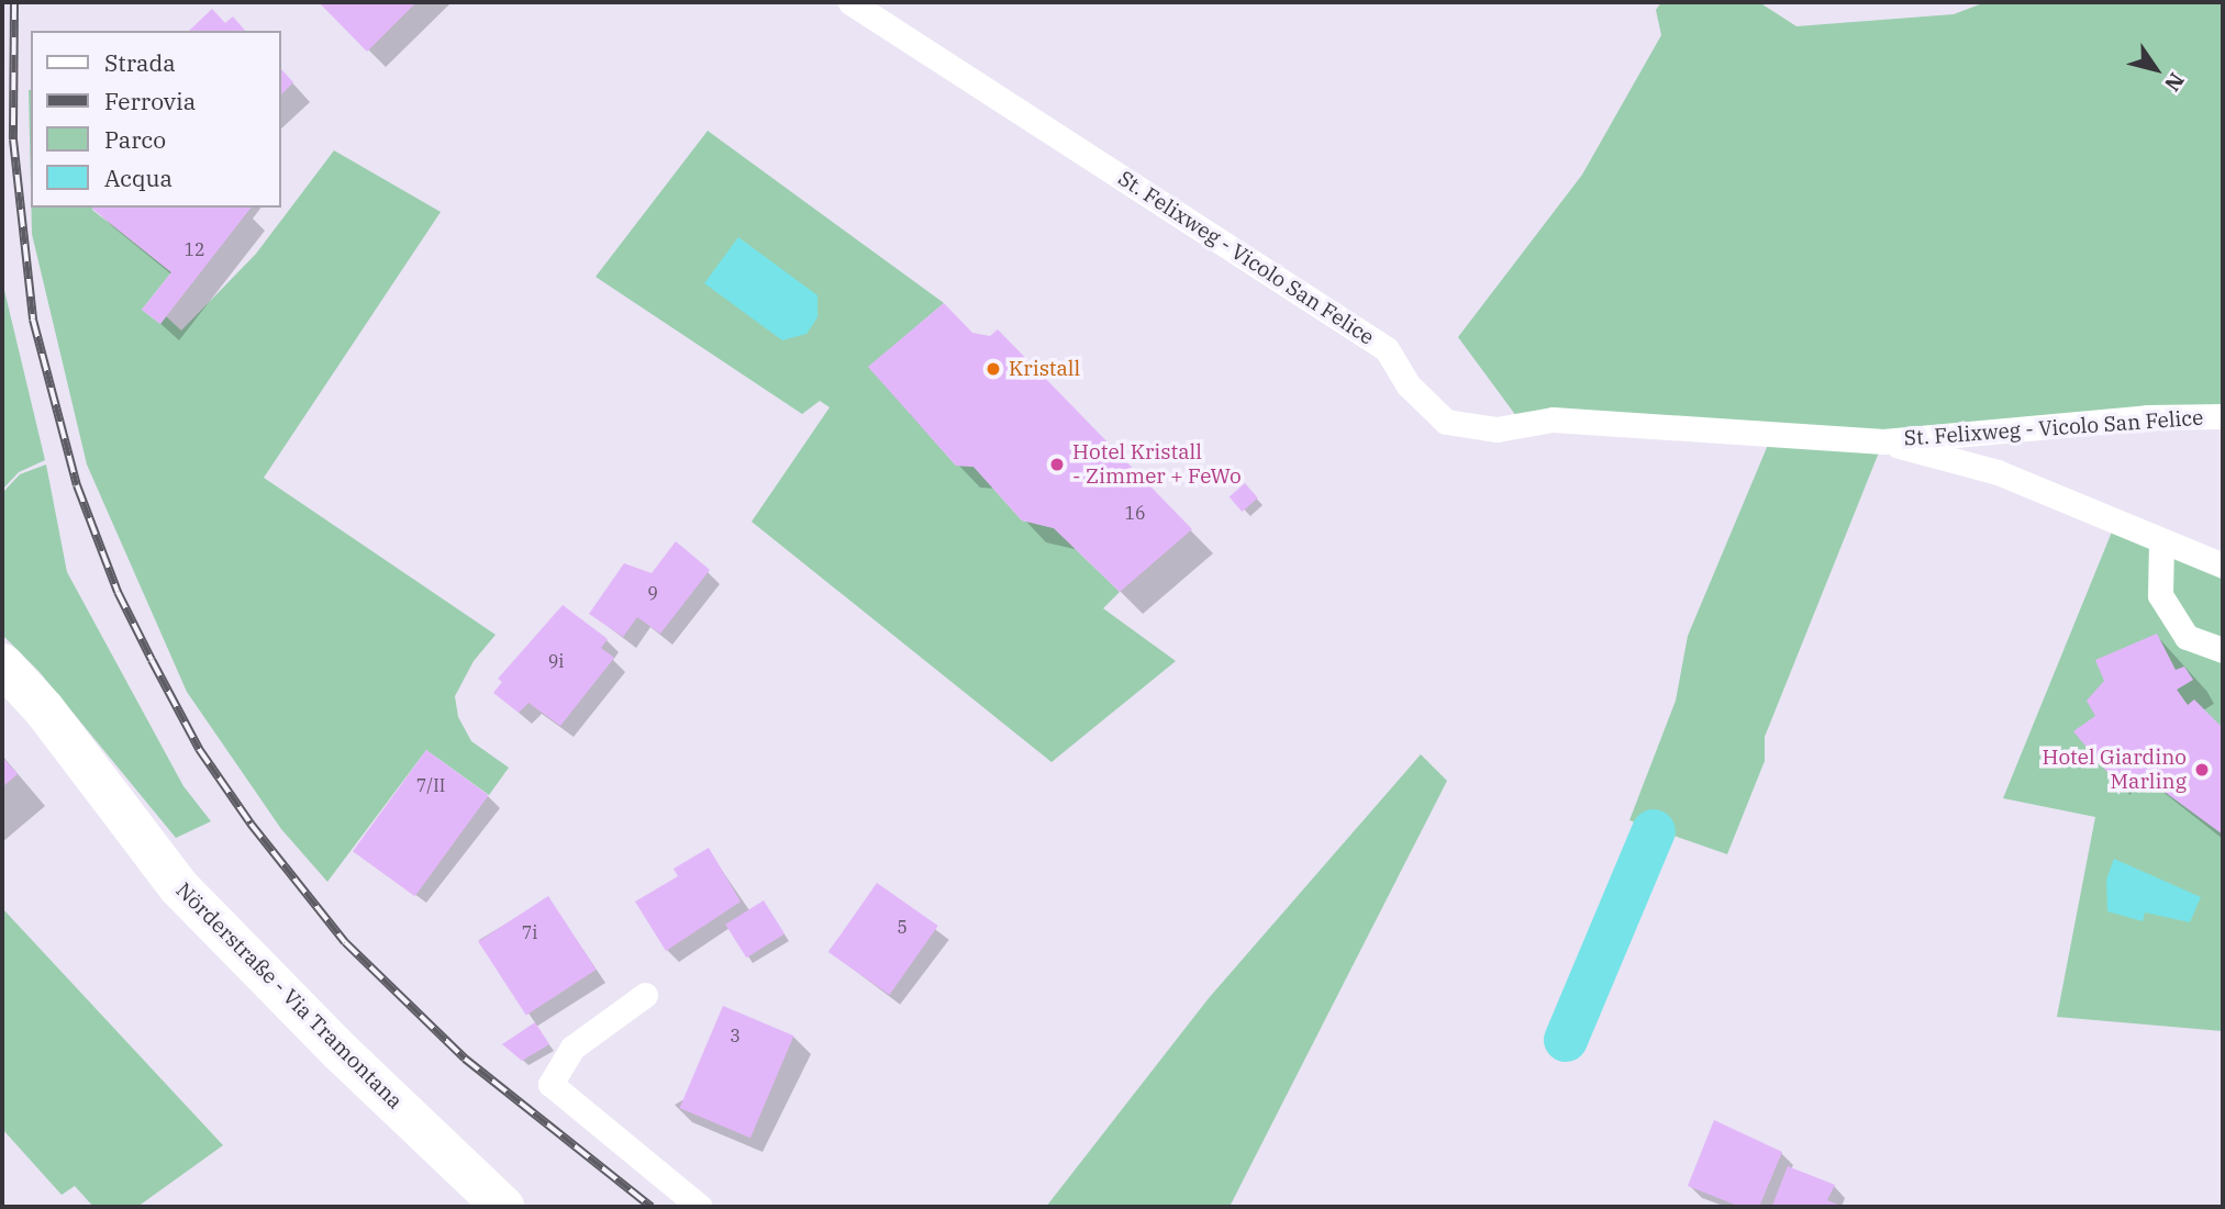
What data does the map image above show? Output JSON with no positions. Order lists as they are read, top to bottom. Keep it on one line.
{"streets":{"street":["Nörderstraße - Via Tramontana"],"lane":["St. Felixweg - Vicolo San Felice"]},"places":["Kristall","Hotel Kristall - Zimmer + FeWo","Hotel Giardino Marling"],"house_numbers":["12","16","9","9i","7/II","5","7i","3"],"legend":["Strada","Ferrovia","Parco","Acqua"],"north":"bottom right"}
